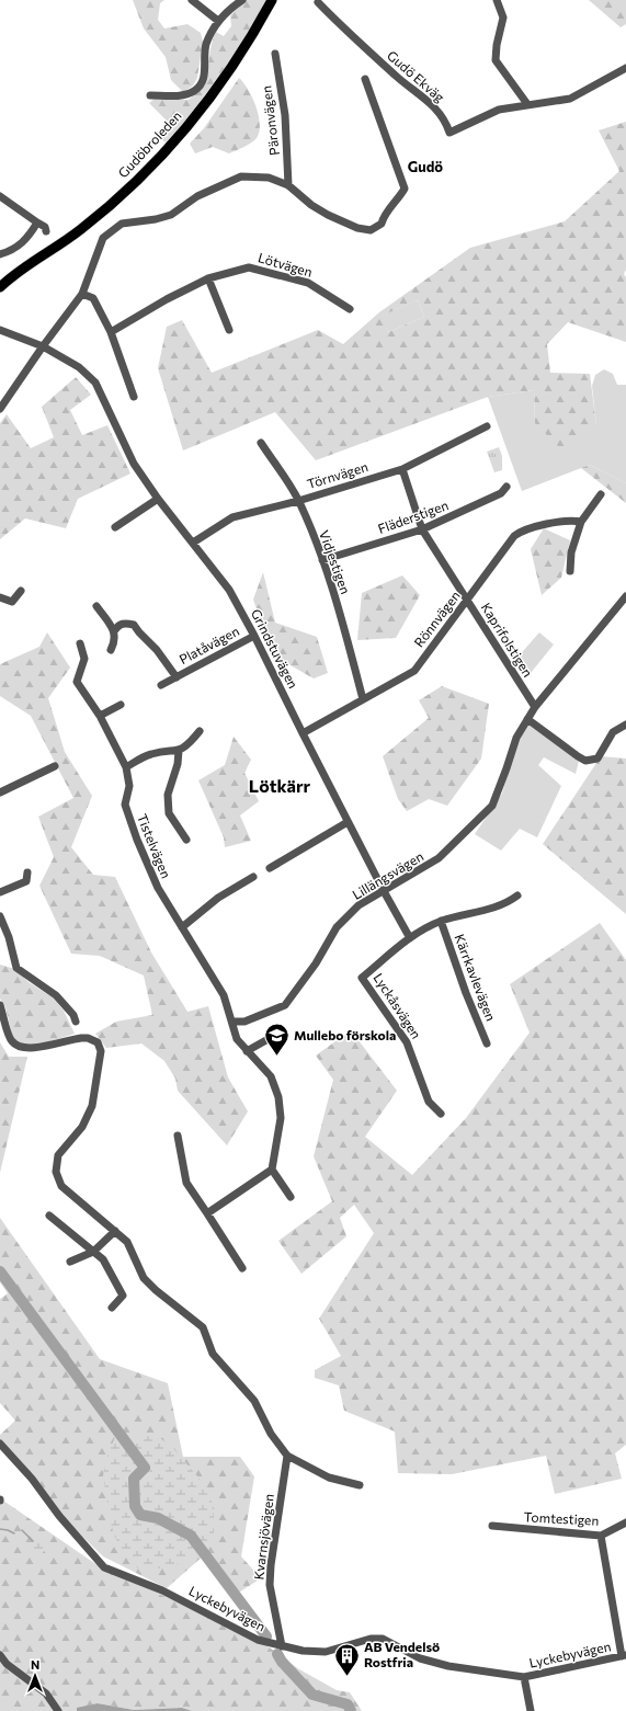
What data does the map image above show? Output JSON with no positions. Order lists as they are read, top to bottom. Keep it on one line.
{"streets":{"main road":["Gudöbroleden"],"street":["Gudö Ekväg","Päronvägen","Lötvägen","Törnvägen","Fläderstigen","Vidjestigen","Rönnvägen","Kaprifolstigen","Platåvägen","Grindstuvägen","Tistelvägen","Lillängsvägen","Kärrkavlevägen","Lyckåsvägen","Tomtestigen","Kvarnsjövägen","Lyckebyvägen"]},"crossings":[["Törnvägen","Vidjestigen"],["Törnvägen","Kaprifolstigen"],["Törnvägen","Grindstuvägen"],["Fläderstigen","Vidjestigen"],["Fläderstigen","Kaprifolstigen"],["Vidjestigen","Rönnvägen"],["Rönnvägen","Kaprifolstigen"],["Rönnvägen","Grindstuvägen"],["Kaprifolstigen","Lillängsvägen"],["Platåvägen","Grindstuvägen"],["Grindstuvägen","Lillängsvägen"],["Grindstuvägen","Lyckåsvägen"],["Tistelvägen","Lillängsvägen"],["Kärrkavlevägen","Lyckåsvägen"],["Kvarnsjövägen","Lyckebyvägen"]],"districts":["Gudö","Lötkärr"],"places":{"school or university":["Mullebo förskola"],"building":["AB Vendelsö Rostfria"]},"north":"top"}
